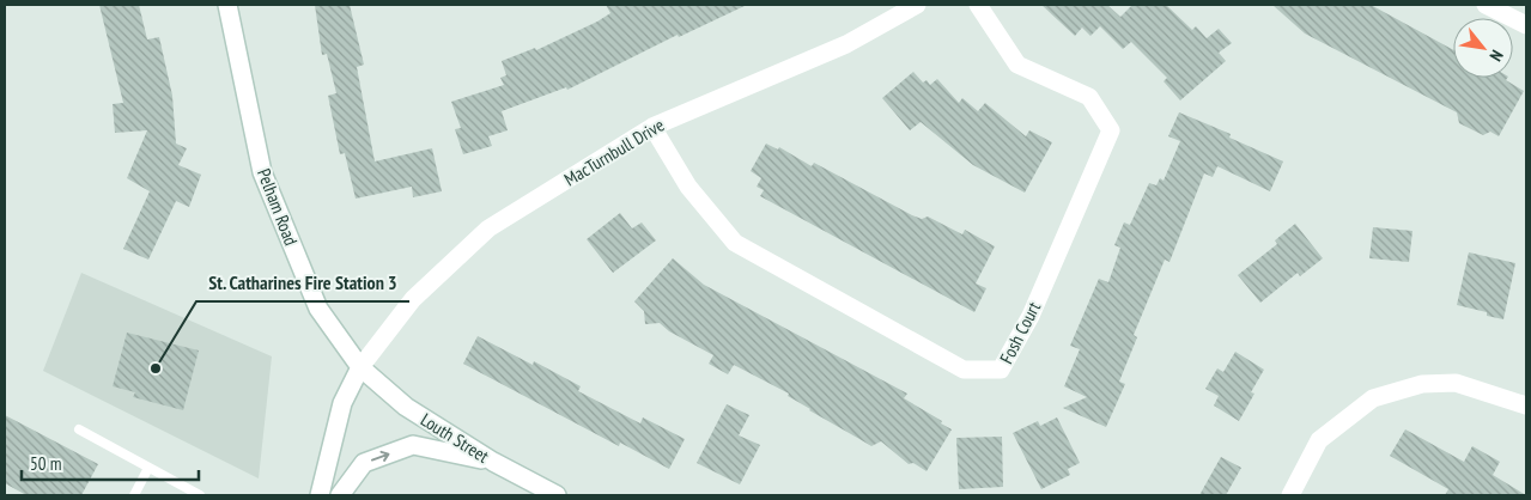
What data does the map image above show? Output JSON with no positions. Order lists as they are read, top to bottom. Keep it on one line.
{"streets":{"street":["MacTurnbull Drive","Pelham Road","Fosh Court","Louth Street"]},"crossings":[["MacTurnbull Drive","Pelham Road"],["MacTurnbull Drive","Fosh Court"],["MacTurnbull Drive","Louth Street"],["Pelham Road","Louth Street"]],"places":["St. Catharines Fire Station 3"],"scale_bar":"50 m","north":"bottom right"}
